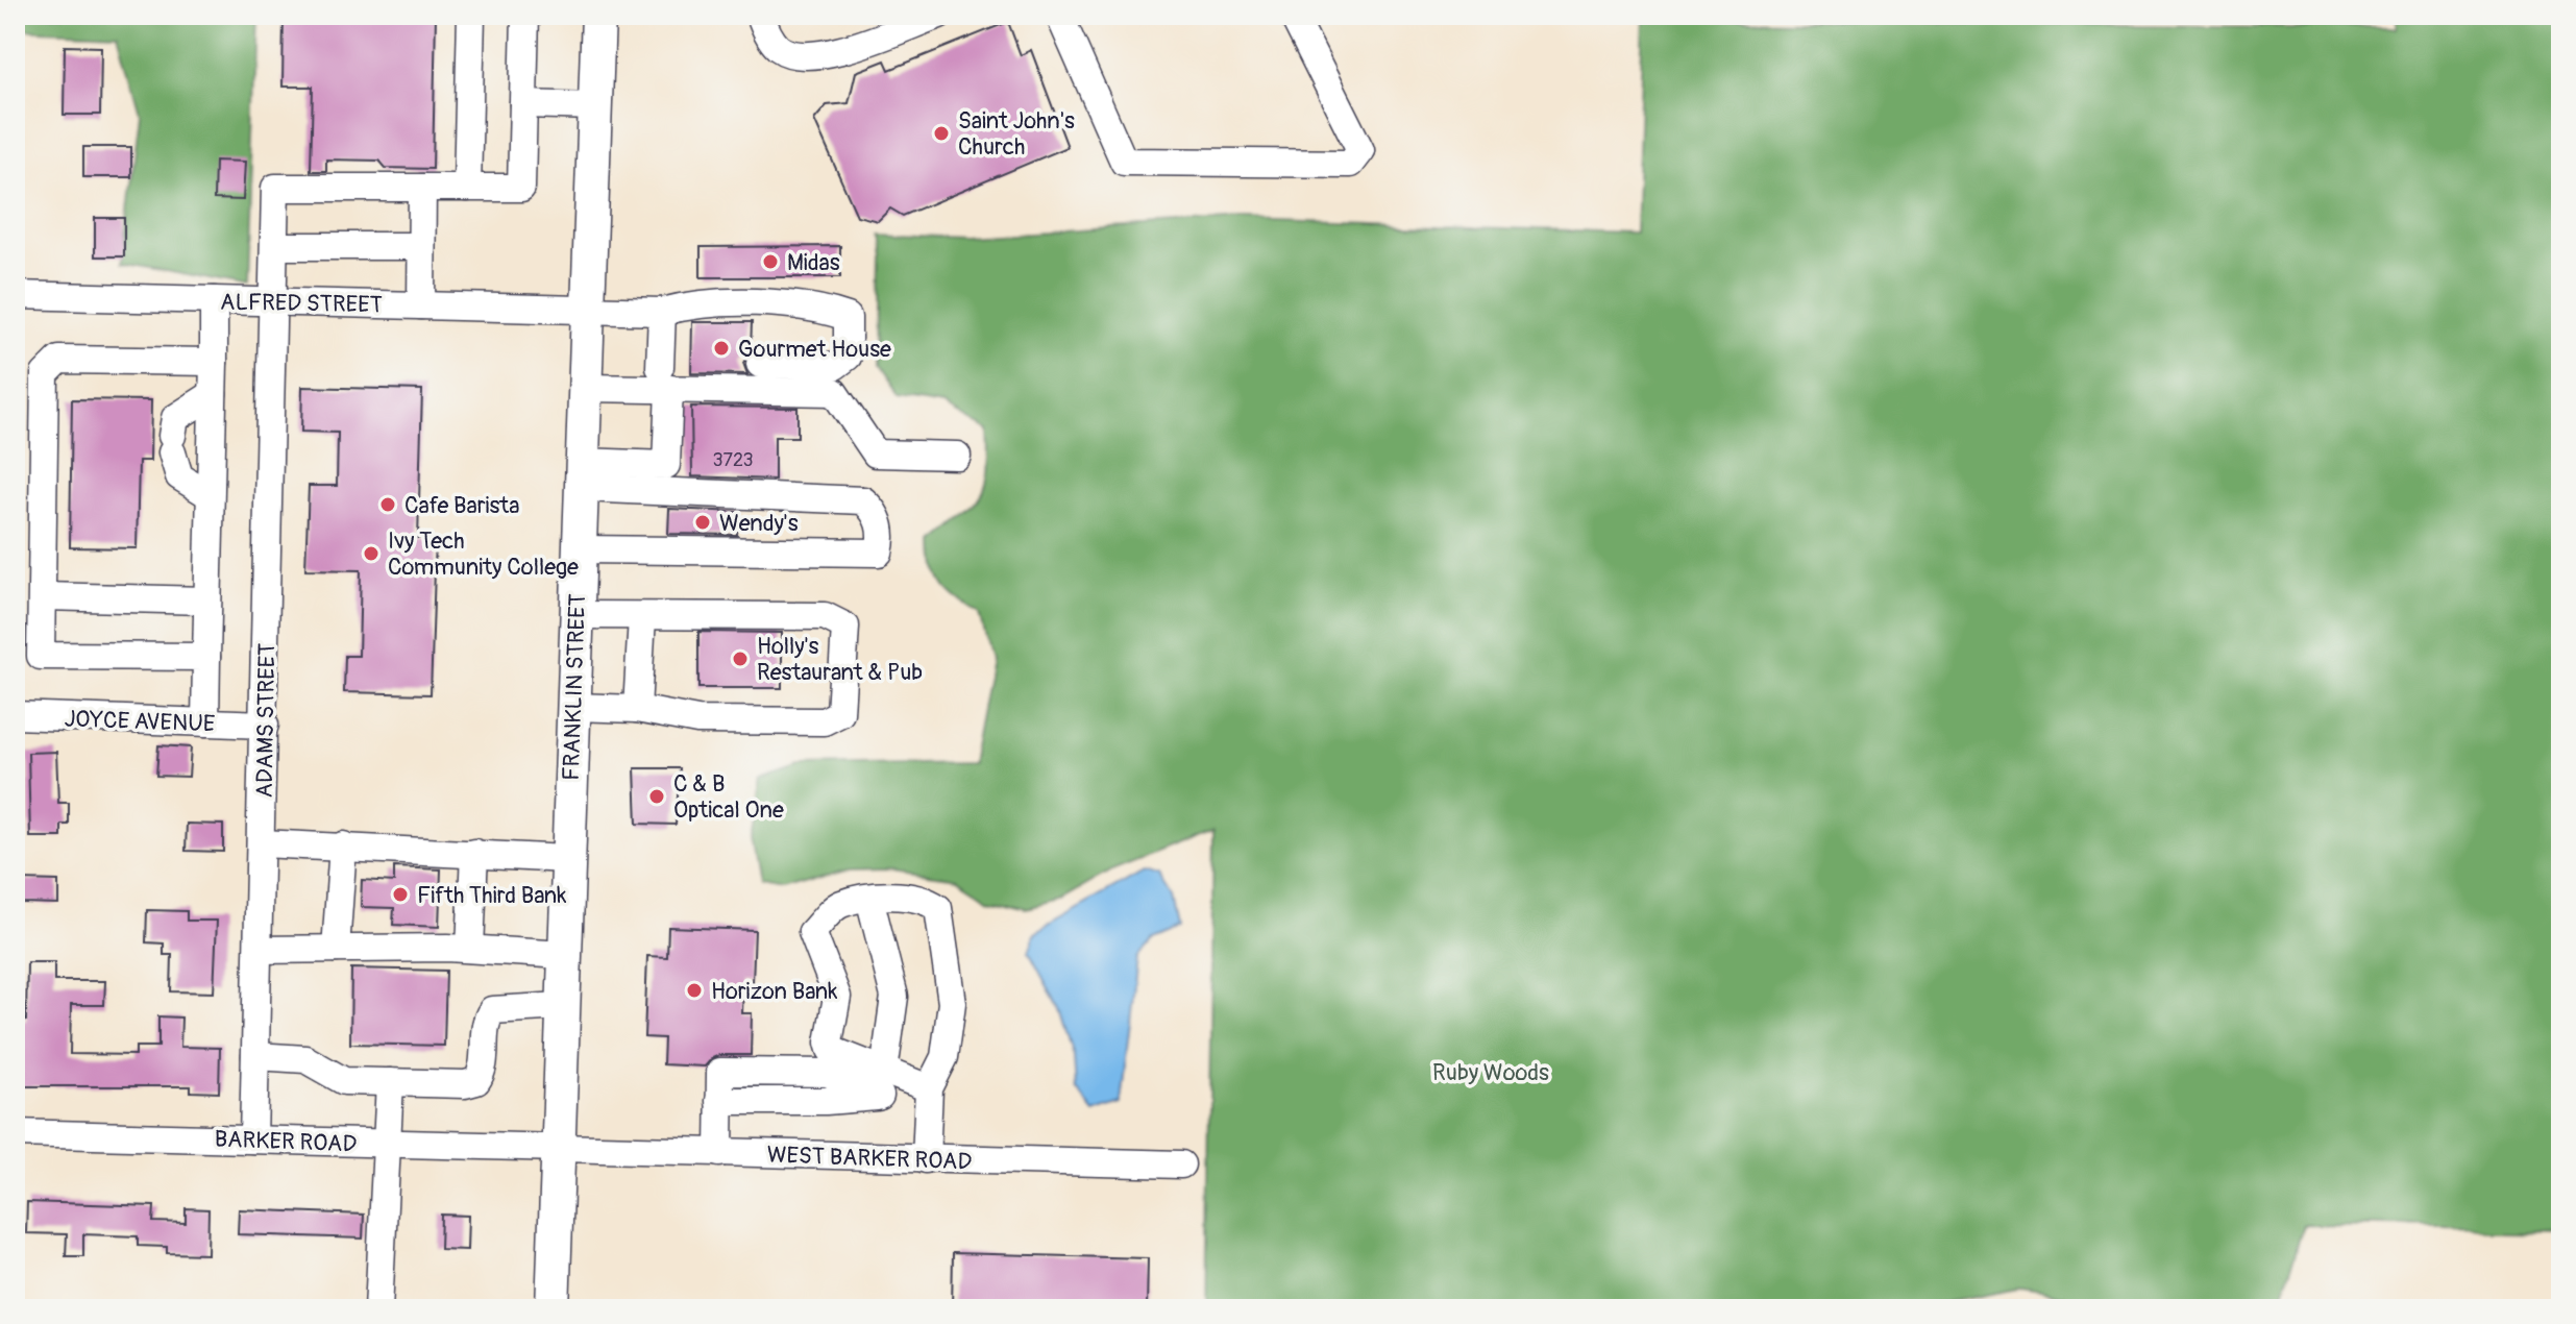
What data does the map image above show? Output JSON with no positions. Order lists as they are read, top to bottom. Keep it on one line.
{"streets":{"main road":["FRANKLIN STREET"],"street":["ALFRED STREET","JOYCE AVENUE","ADAMS STREET","BARKER ROAD","WEST BARKER ROAD"]},"crossings":[["ALFRED STREET","FRANKLIN STREET"],["ALFRED STREET","ADAMS STREET"],["FRANKLIN STREET","BARKER ROAD"],["FRANKLIN STREET","WEST BARKER ROAD"],["JOYCE AVENUE","ADAMS STREET"],["ADAMS STREET","BARKER ROAD"],["BARKER ROAD","WEST BARKER ROAD"]],"parks":["Ruby Woods"],"places":["Saint John's Church","Midas","Gourmet House","Cafe Barista","Wendy's","Ivy Tech Community College","Holly's Restaurant & Pub","C & B Optical One","Fifth Third Bank","Horizon Bank"],"house_numbers":["3723"]}
